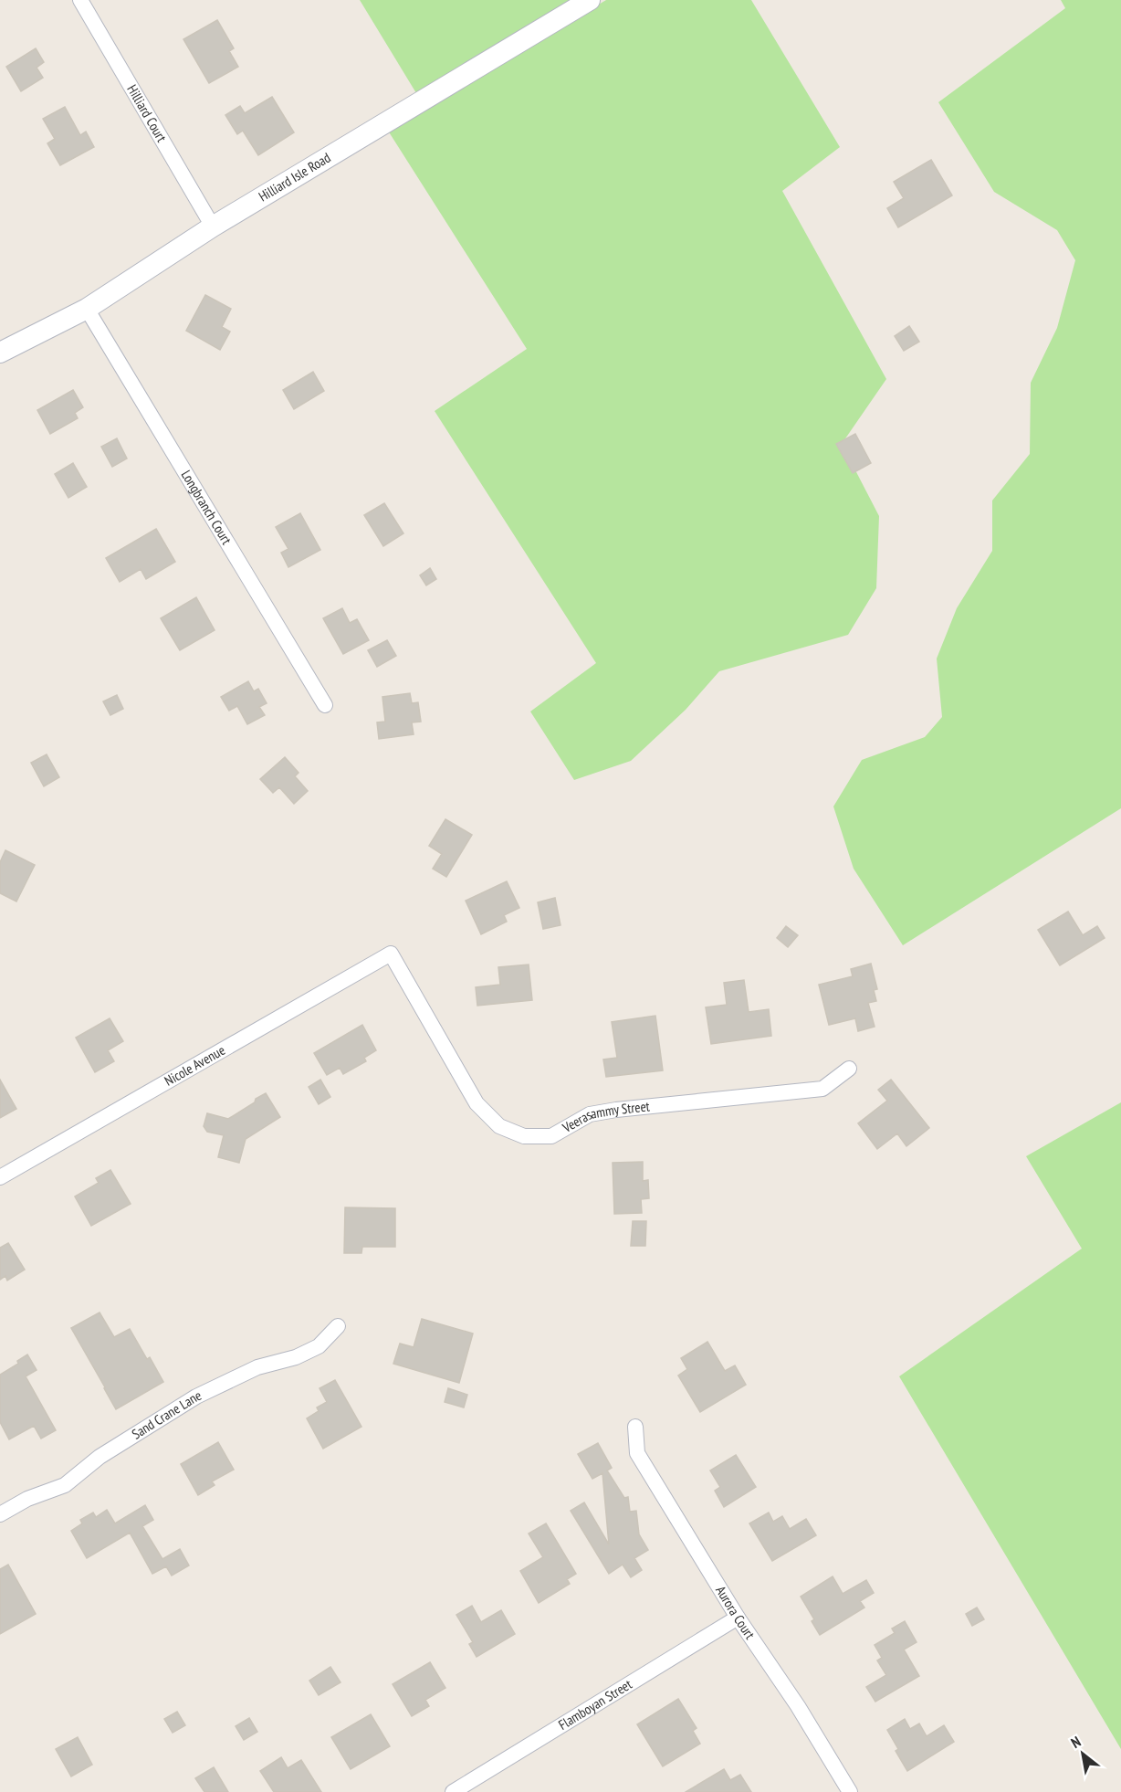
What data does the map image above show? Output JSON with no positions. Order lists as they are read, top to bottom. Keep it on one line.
{"streets":{"street":["Hilliard Court","Hilliard Isle Road","Longbranch Court","Nicole Avenue","Veerasammy Street","Sand Crane Lane","Aurora Court","Flamboyan Street"]},"crossings":[["Hilliard Court","Hilliard Isle Road"],["Hilliard Isle Road","Longbranch Court"],["Nicole Avenue","Veerasammy Street"],["Aurora Court","Flamboyan Street"]],"north":"top left"}
